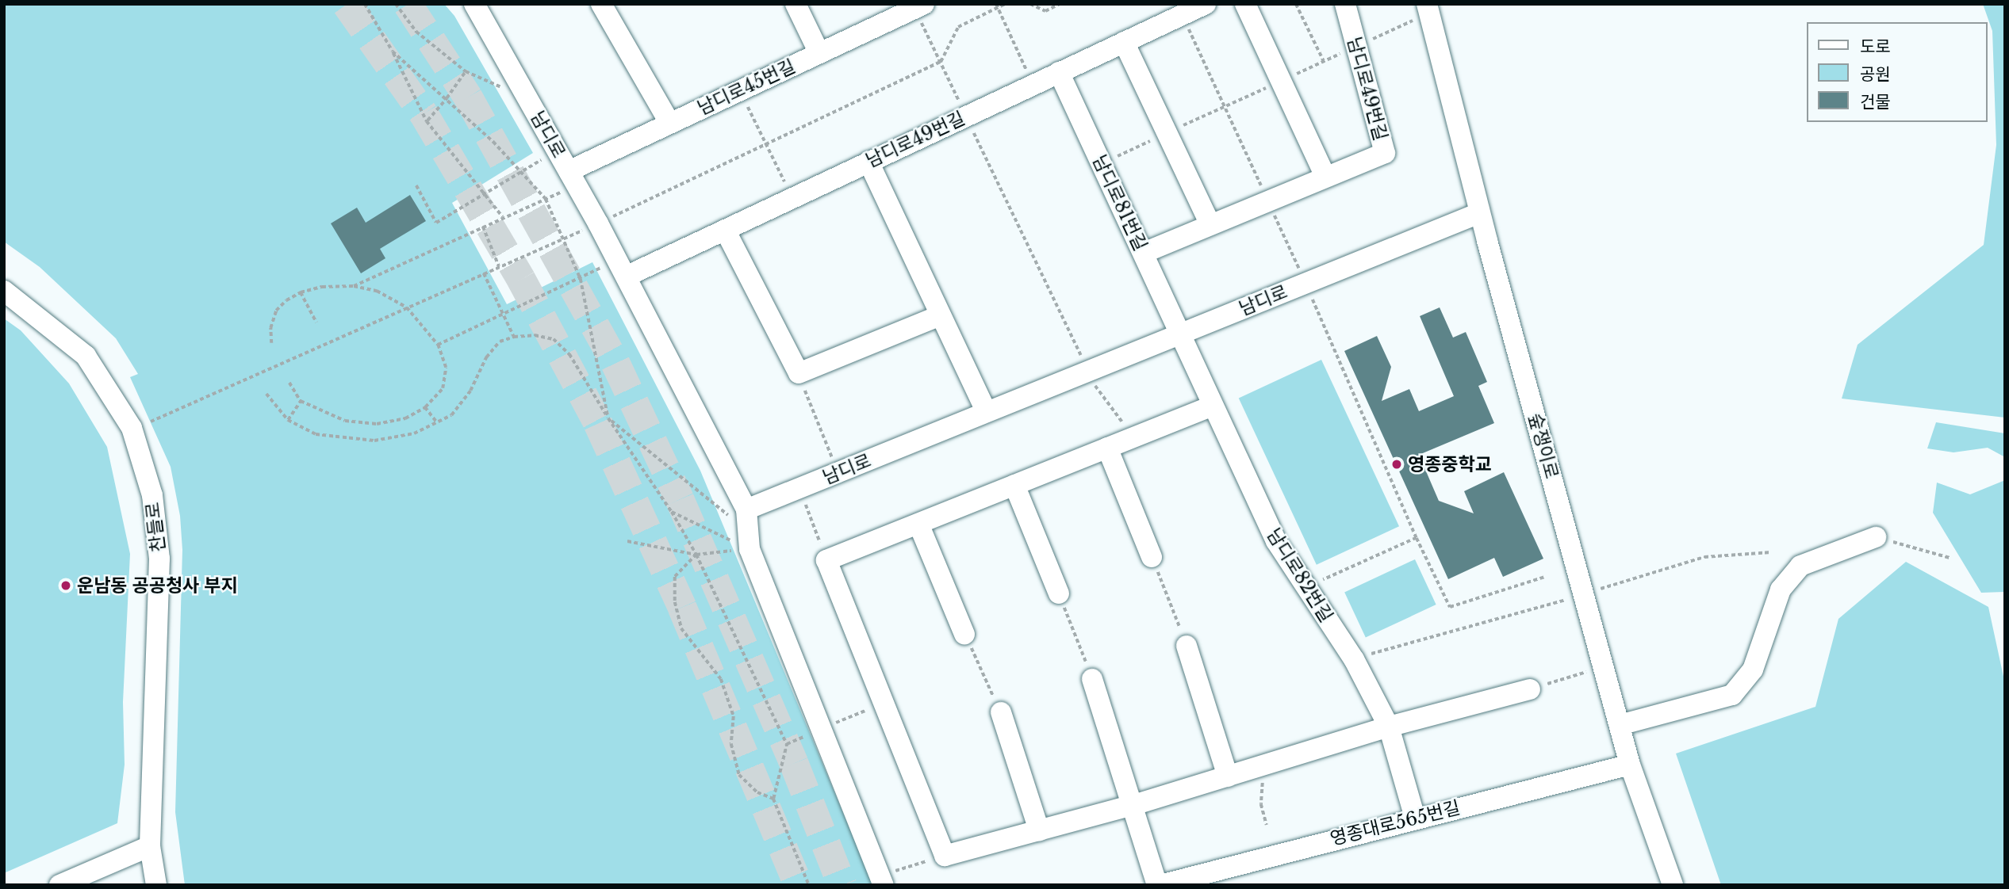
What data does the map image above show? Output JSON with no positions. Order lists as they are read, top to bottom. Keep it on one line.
{"streets":{"street":["남디로45번길","남디로49번길","남디로","남디로81번길","숲쟁이로","찬들로","남디로82번길","영종대로565번길"]},"crossings":[["남디로45번길","남디로"],["남디로49번길","남디로"],["남디로49번길","남디로81번길"],["남디로","남디로81번길"],["남디로","숲쟁이로"],["남디로","남디로82번길"],["남디로81번길","남디로82번길"],["숲쟁이로","영종대로565번길"],["남디로82번길","영종대로565번길"]],"places":["영종중학교","운남동 공공청사 부지"],"legend":["도로","공원","건물"]}
